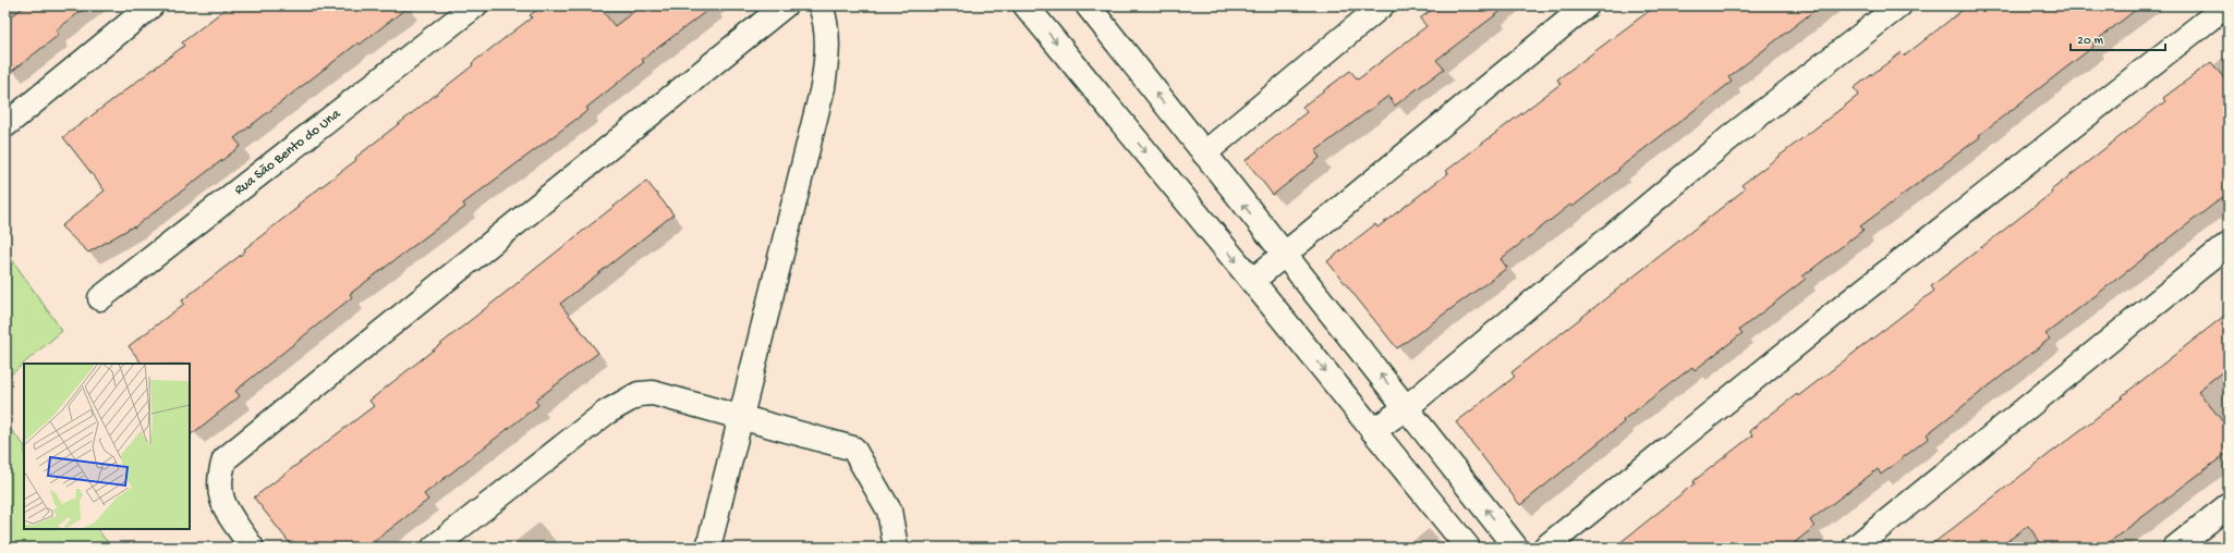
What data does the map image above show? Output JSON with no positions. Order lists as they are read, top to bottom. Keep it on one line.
{"streets":{"street":["Rua São Bento do Una"]},"scale_bar":"20 m"}
